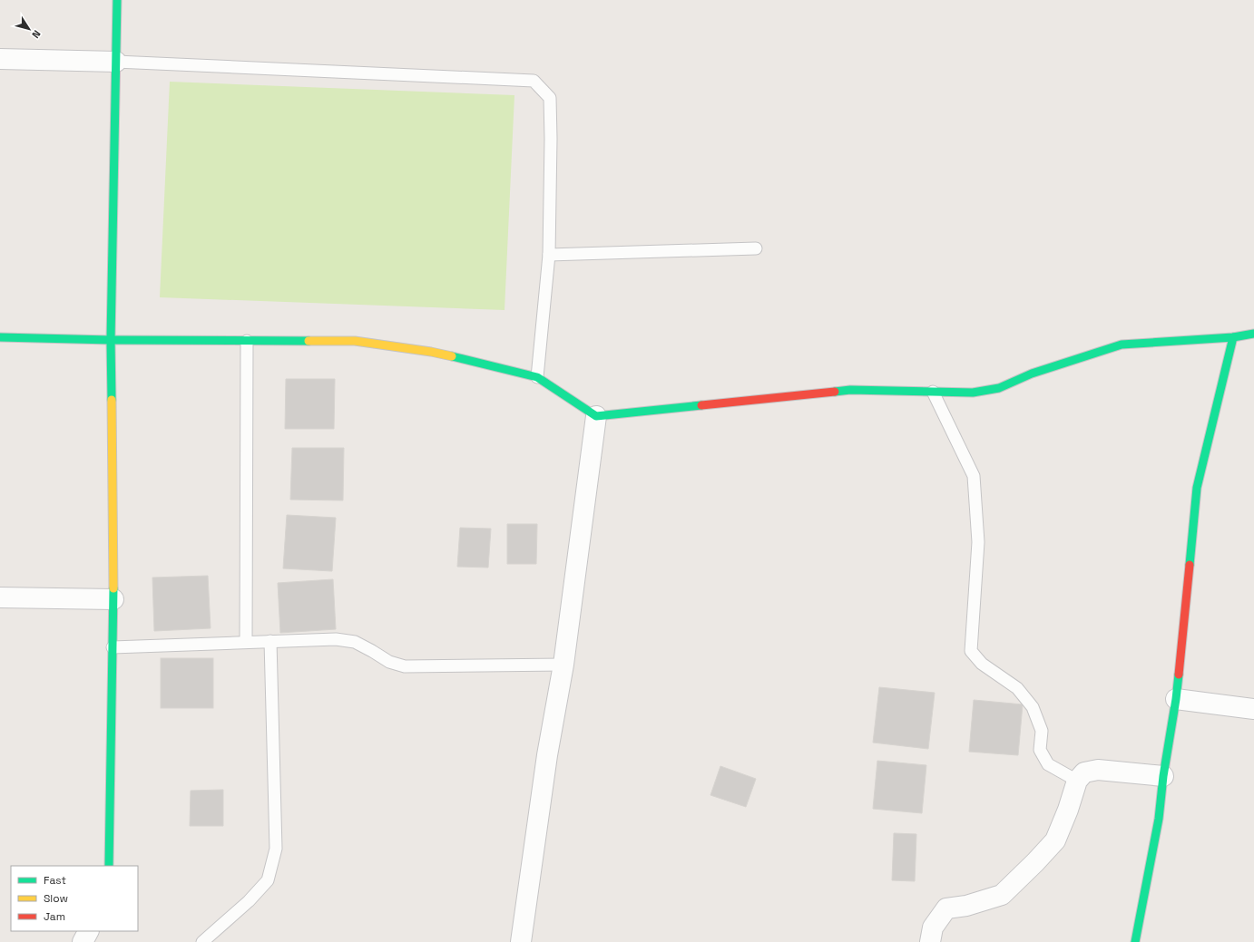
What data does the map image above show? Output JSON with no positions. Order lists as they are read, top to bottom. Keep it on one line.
{"legend":["Fast","Slow","Jam"],"north":"bottom right"}
